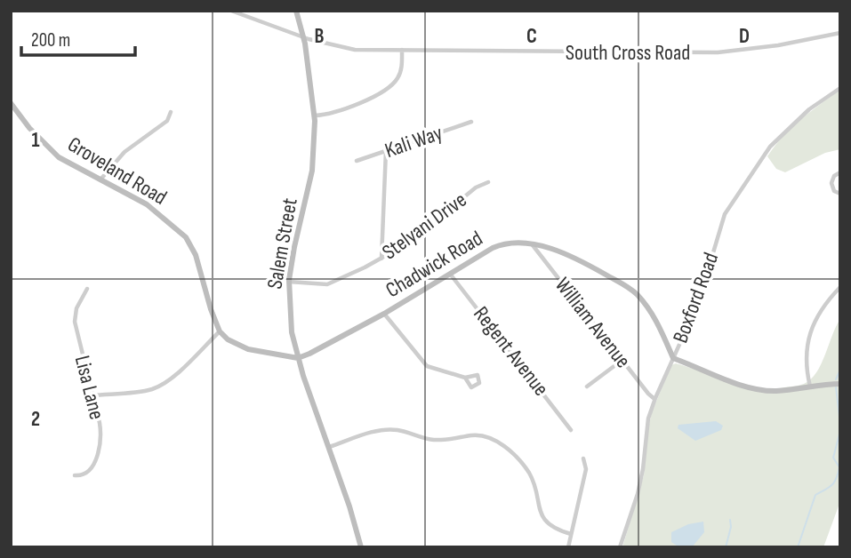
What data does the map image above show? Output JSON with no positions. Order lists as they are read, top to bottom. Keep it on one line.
{"streets":{"main road":["Groveland Road","Salem Street","Chadwick Road"],"street":["South Cross Road","Kali Way","Stelyani Drive","Boxford Road","William Avenue","Regent Avenue","Lisa Lane"]},"crossings":[["South Cross Road","Salem Street"],["Stelyani Drive","Salem Street"],["Salem Street","Chadwick Road"],["Chadwick Road","Boxford Road"],["Chadwick Road","William Avenue"],["Chadwick Road","Regent Avenue"],["Boxford Road","William Avenue"]],"scale_bar":"200 m","grid":{"columns":["B","C","D"],"rows":["1","2"]}}
